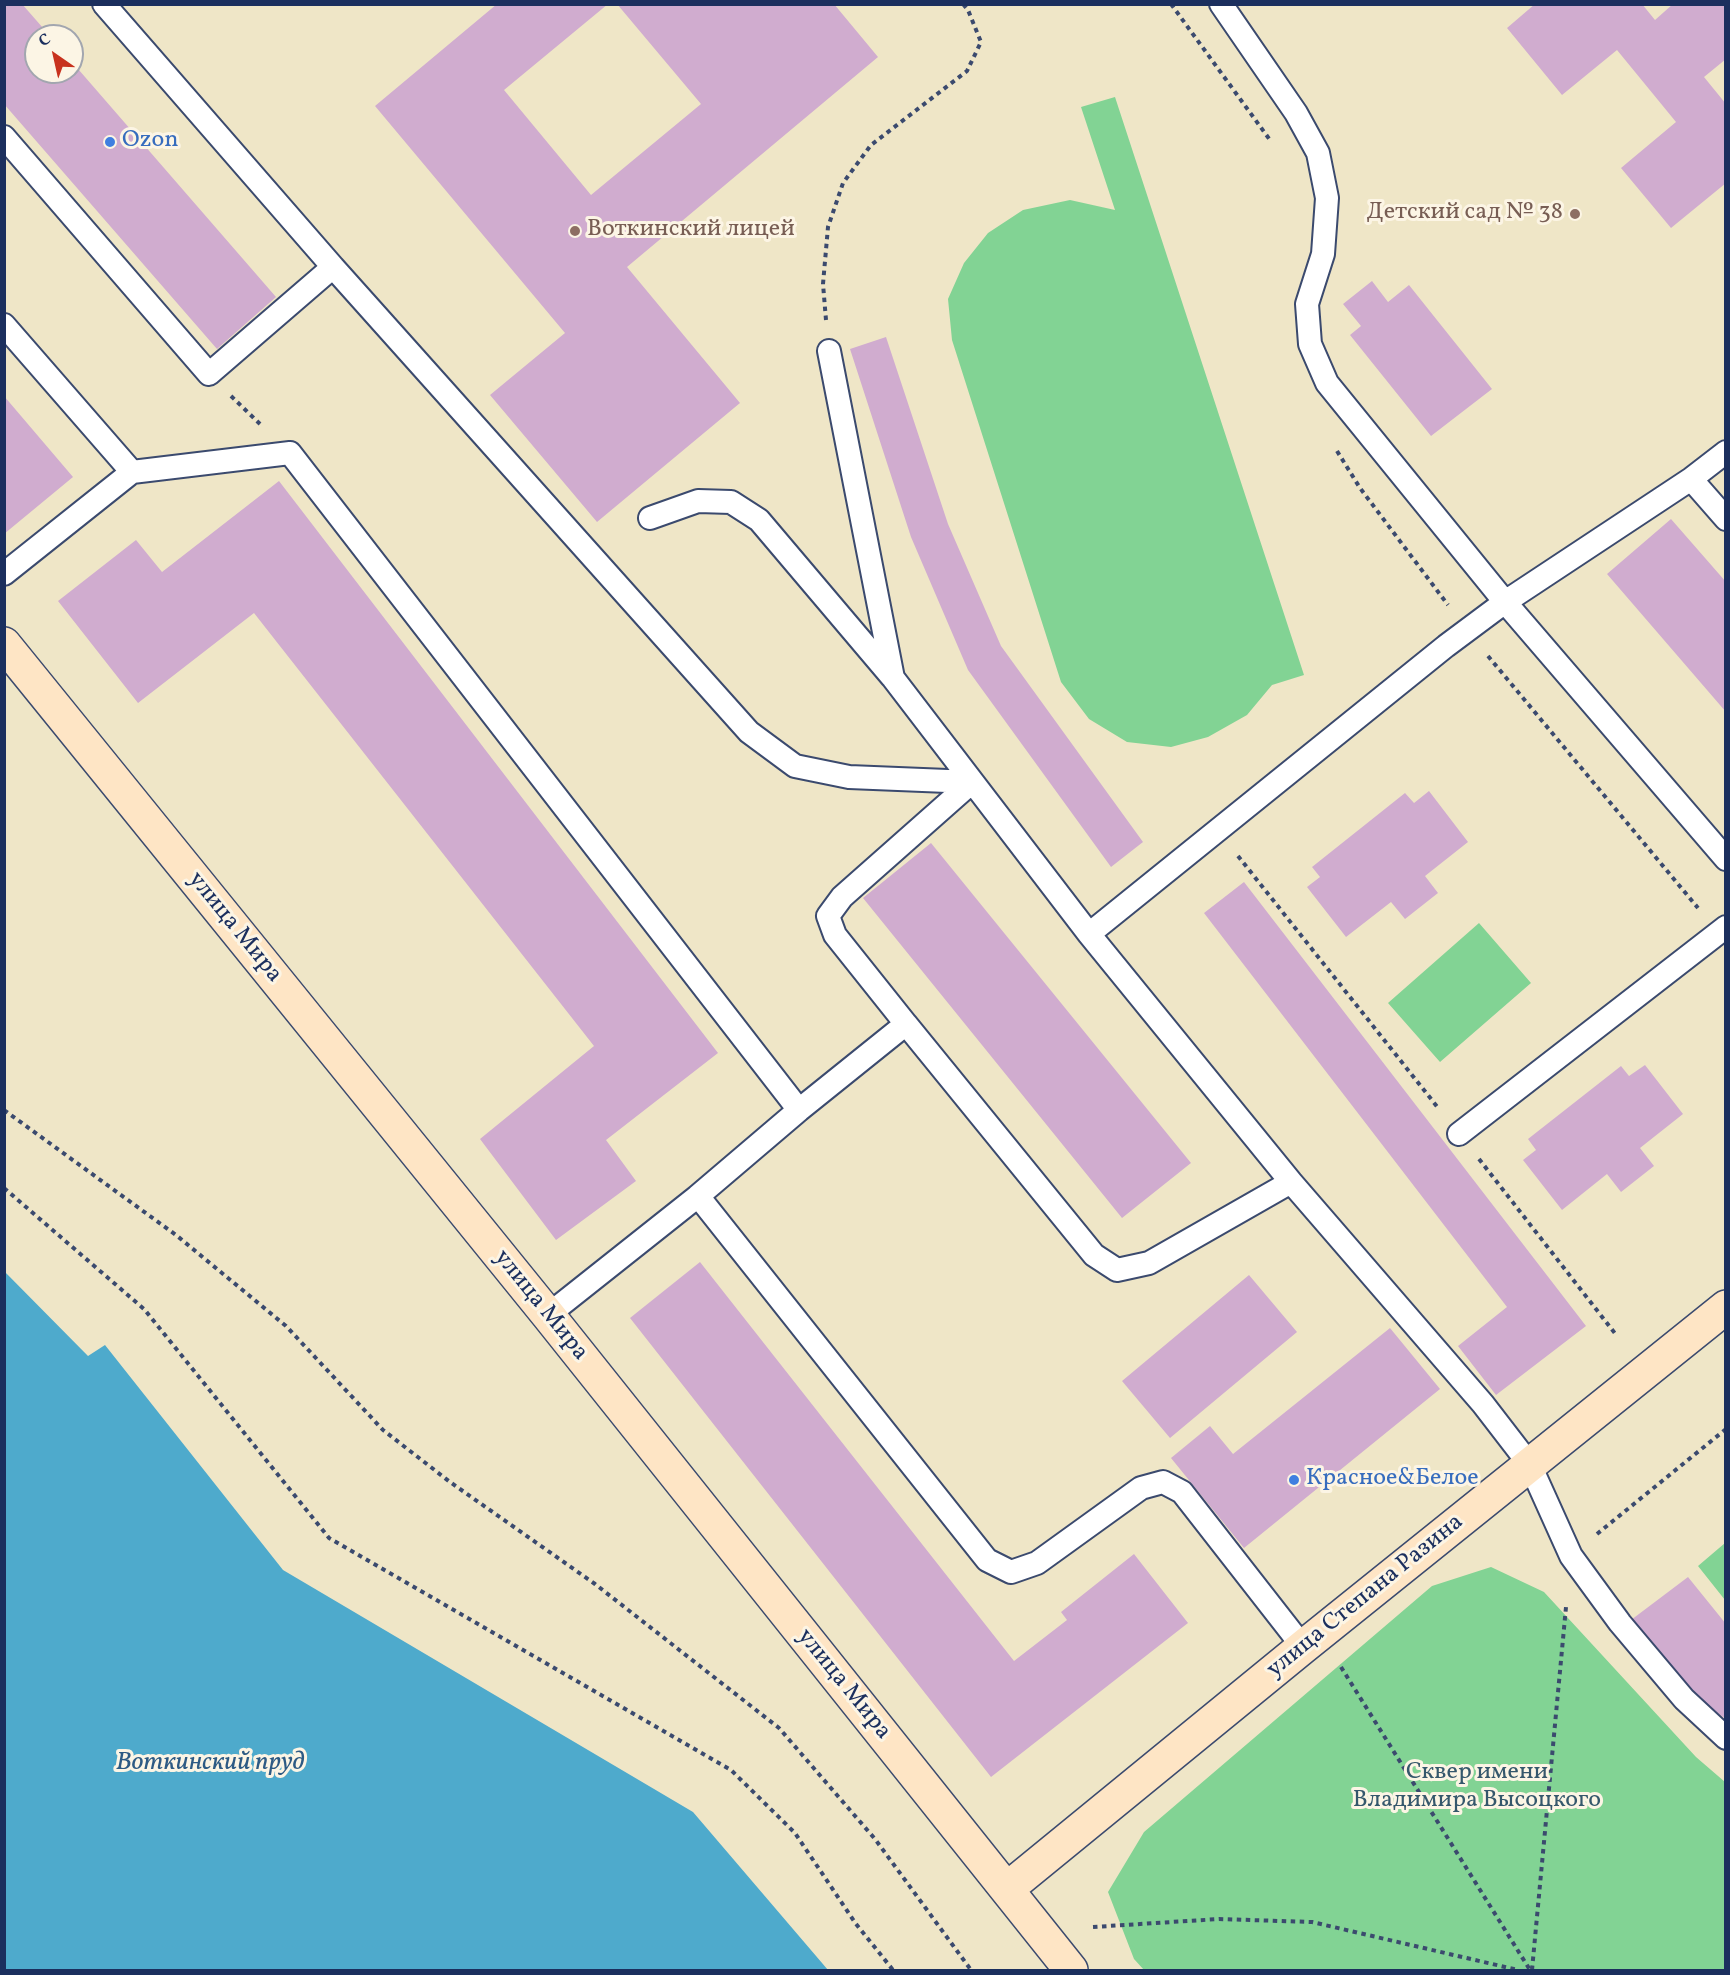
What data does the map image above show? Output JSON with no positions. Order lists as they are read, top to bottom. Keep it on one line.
{"streets":{"main road":["улица Мира","улица Степана Разина"]},"crossings":[["улица Мира","улица Степана Разина"]],"water":["Воткинский пруд"],"parks":["Сквер имени Владимира Высоцкого"],"places":["Ozon","Детский сад № 38","Воткинский лицей","Красное&Белое"],"north":"top left"}
